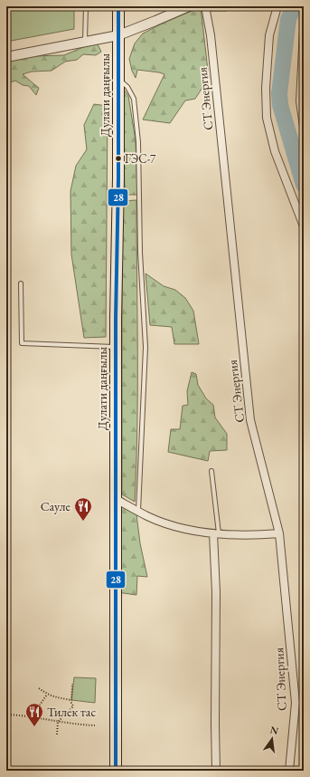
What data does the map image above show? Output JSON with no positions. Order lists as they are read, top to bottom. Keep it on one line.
{"streets":{"main road":["Дулати даңғылы"],"street":["СТ Энергия"]},"places":{"other":["ГЭС-7"],"restaurant":["Сауле","Тилек тас"]},"lines":["transit line 28"],"north":"top"}
